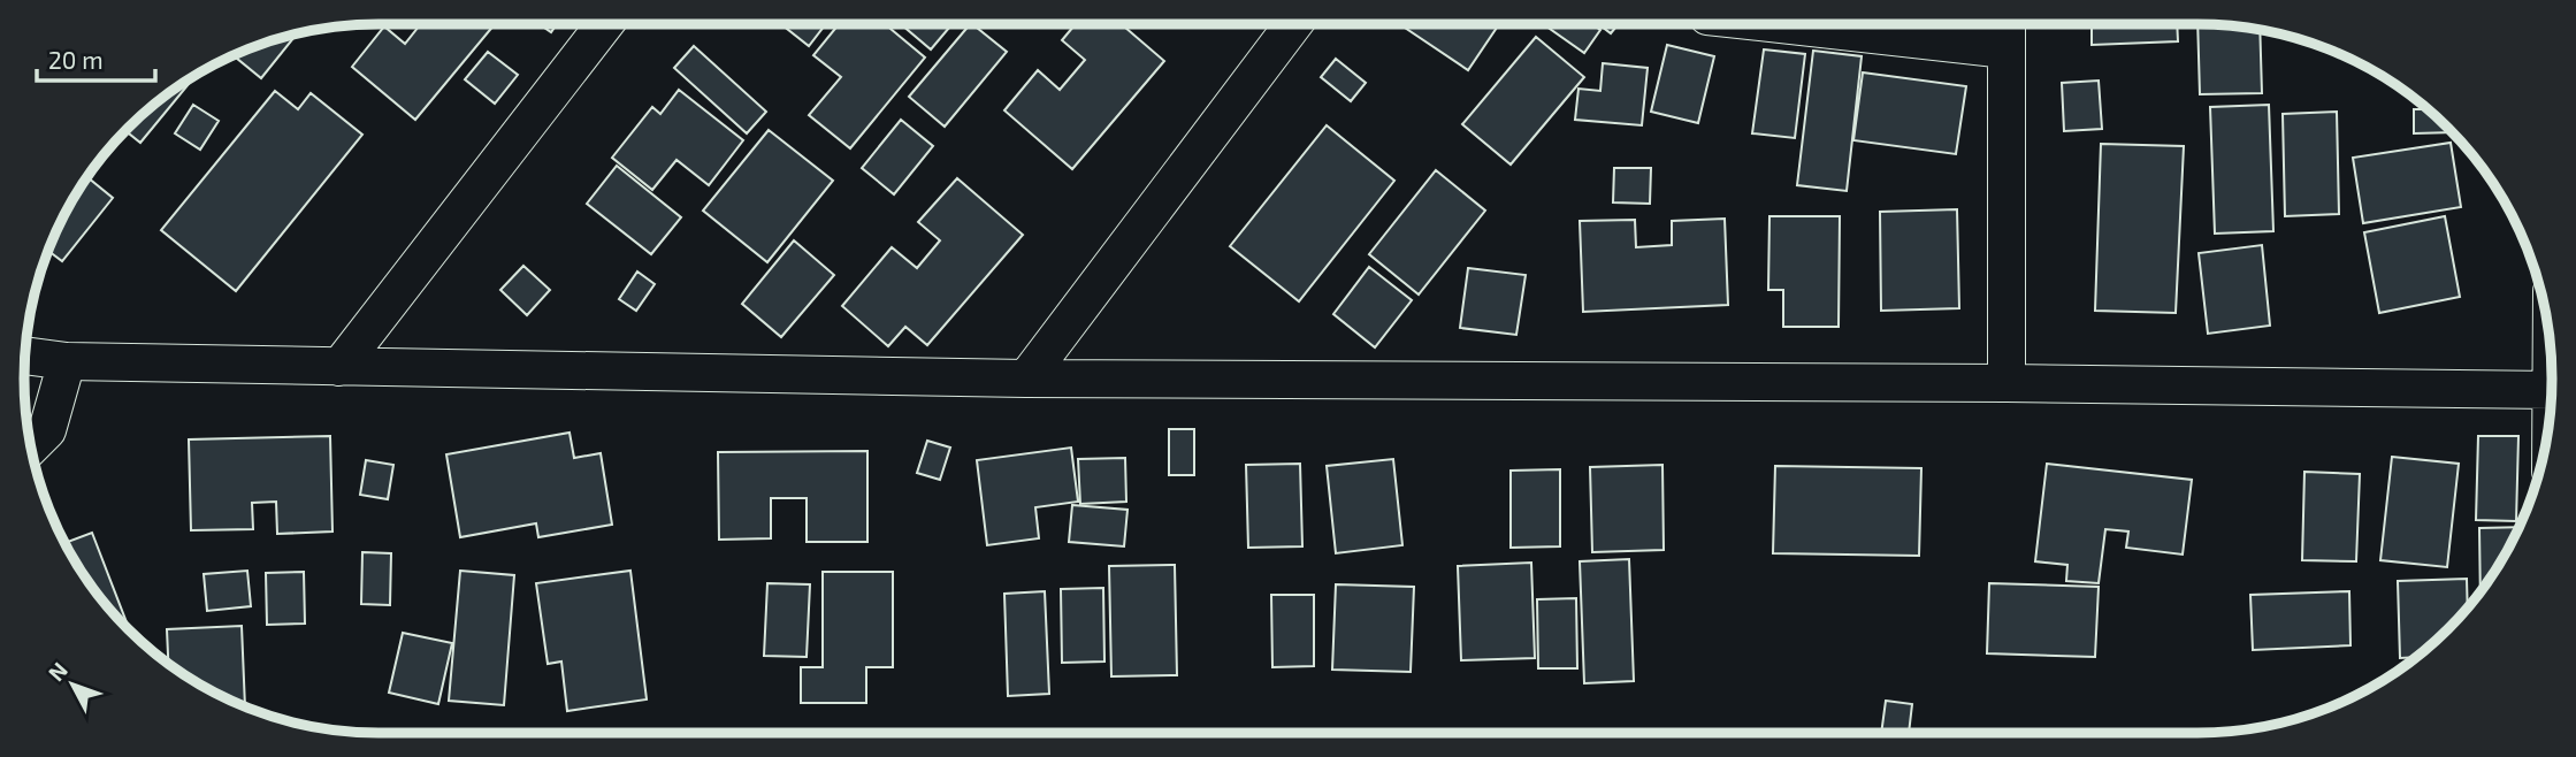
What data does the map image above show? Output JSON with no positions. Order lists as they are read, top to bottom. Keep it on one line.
{"scale_bar":"20 m","north":"top left"}
